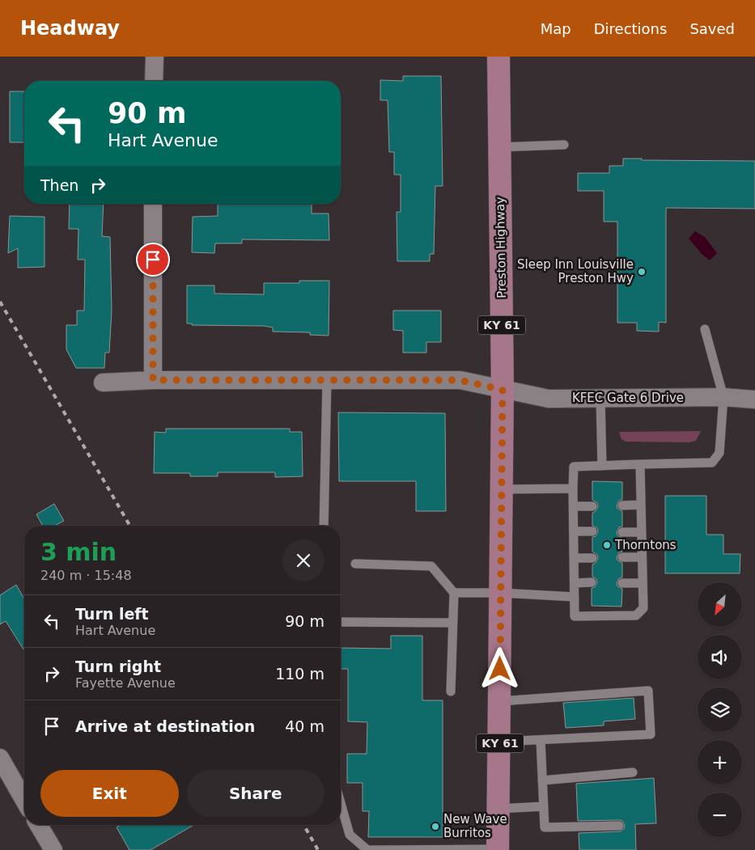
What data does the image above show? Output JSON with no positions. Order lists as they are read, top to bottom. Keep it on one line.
{"streets":{"main road":["Preston Highway","KY 61"],"street":["KFEC Gate 6 Drive"]},"crossings":[["Preston Highway","KFEC Gate 6 Drive"]],"places":["Sleep Inn Louisville Preston Hwy","Thorntons","New Wave Burritos"],"north":"bottom left","page":{"header":"Headway","nav":["Map","Directions","Saved"],"turn":["90 m","Hart Avenue"],"then":"Then","heading":["3 min","240 m · 15:48"],"map_buttons":["+","−"],"list":[{"name":"Turn left","note":"Hart Avenue","value":"90 m"},{"name":"Turn right","note":"Fayette Avenue","value":"110 m"},{"name":"Arrive at destination","value":"40 m"}],"buttons":["Exit","Share"]}}
